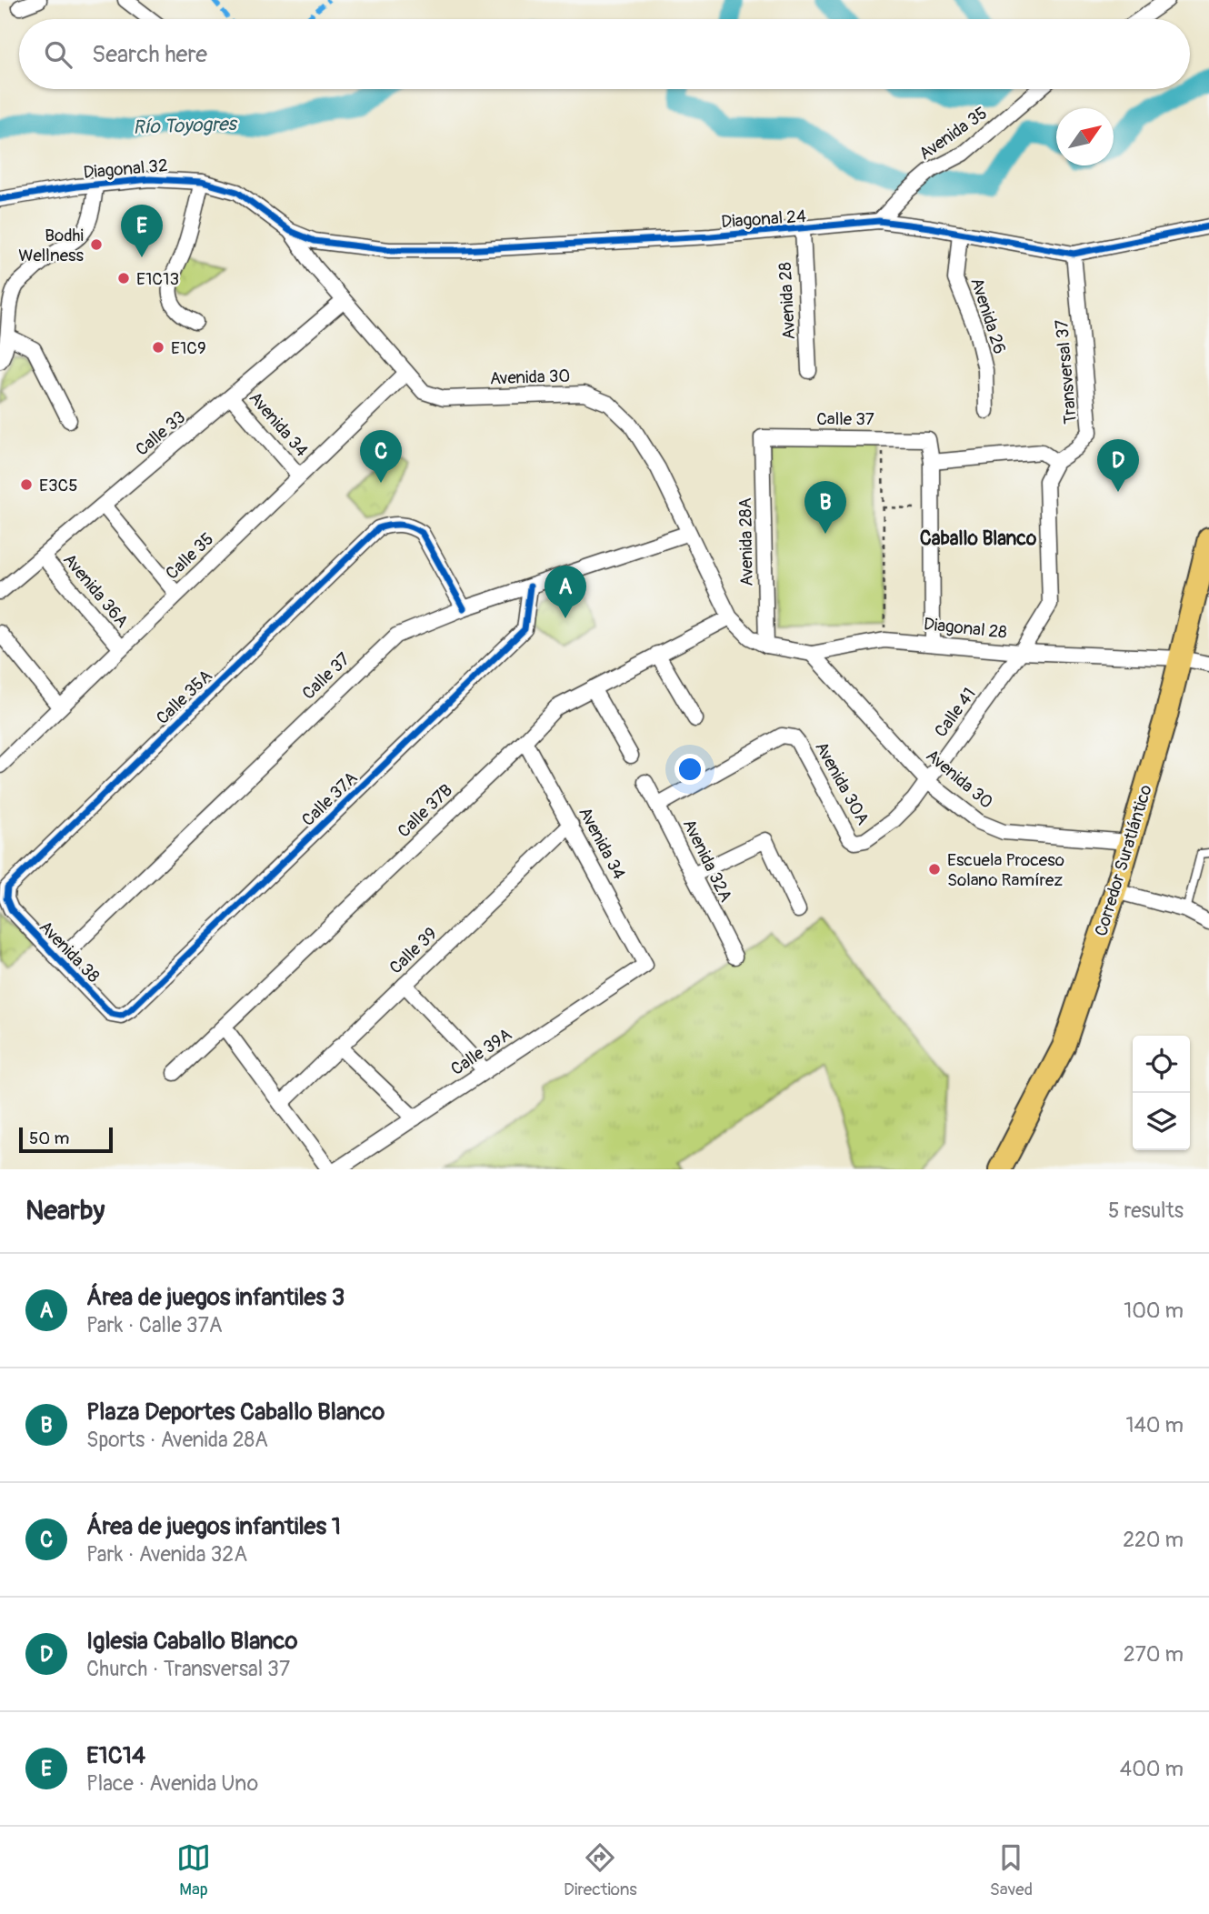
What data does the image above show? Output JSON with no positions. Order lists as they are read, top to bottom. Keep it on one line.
{"streets":{"main road":["Corredor Suratlántico"],"street":["Avenida 35","Diagonal 32","Diagonal 24","Avenida 28","Avenida 26","Transversal 37","Avenida 30","Calle 37","Avenida 34","Calle 33","Avenida 28A","Calle 35","Avenida 36A","Diagonal 28","Calle 35A","Calle 41","Avenida 30A","Calle 37A","Calle 37B","Avenida 32A","Calle 39","Avenida 38","Calle 39A"]},"crossings":[["Avenida 35","Diagonal 24"],["Diagonal 32","Diagonal 24"],["Diagonal 32","Avenida 30"],["Diagonal 24","Avenida 28"],["Diagonal 24","Avenida 26"],["Diagonal 24","Transversal 37"],["Avenida 30","Calle 37"],["Avenida 30","Calle 33"],["Avenida 30","Calle 35"],["Avenida 30","Diagonal 28"],["Avenida 30","Calle 41"],["Avenida 30","Calle 37B"],["Avenida 30","Corredor Suratlántico"],["Calle 37","Avenida 28A"],["Calle 37","Calle 35A"],["Calle 37","Calle 37A"],["Calle 37","Avenida 38"],["Avenida 34","Calle 33"],["Avenida 34","Calle 35"],["Avenida 34","Calle 37B"],["Avenida 34","Calle 39"],["Avenida 34","Calle 39A"],["Calle 33","Avenida 36A"],["Avenida 28A","Diagonal 28"],["Calle 35","Avenida 36A"],["Diagonal 28","Calle 41"],["Diagonal 28","Corredor Suratlántico"],["Calle 35A","Avenida 38"],["Calle 41","Avenida 30A"],["Avenida 30A","Avenida 32A"],["Calle 37A","Avenida 38"]],"districts":["Caballo Blanco"],"water":["Río Toyogres"],"places":["Bodhi Wellness","E1C13","E1C9","E3C5","Escuela Proceso Solano Ramírez"],"scale_bar":"50 m","north":"top right","page":{"search":"Search here","pins":["E","C","D","B","A"],"scale":"50 m","heading":["Nearby","5 results"],"list":[{"mark":"A","name":"Área de juegos infantiles 3","note":"Park · Calle 37A","value":"100 m"},{"mark":"B","name":"Plaza Deportes Caballo Blanco","note":"Sports · Avenida 28A","value":"140 m"},{"mark":"C","name":"Área de juegos infantiles 1","note":"Park · Avenida 32A","value":"220 m"},{"mark":"D","name":"Iglesia Caballo Blanco","note":"Church · Transversal 37","value":"270 m"},{"mark":"E","name":"E1C14","note":"Place · Avenida Uno","value":"400 m"}],"nav":["Map","Directions","Saved"]}}
